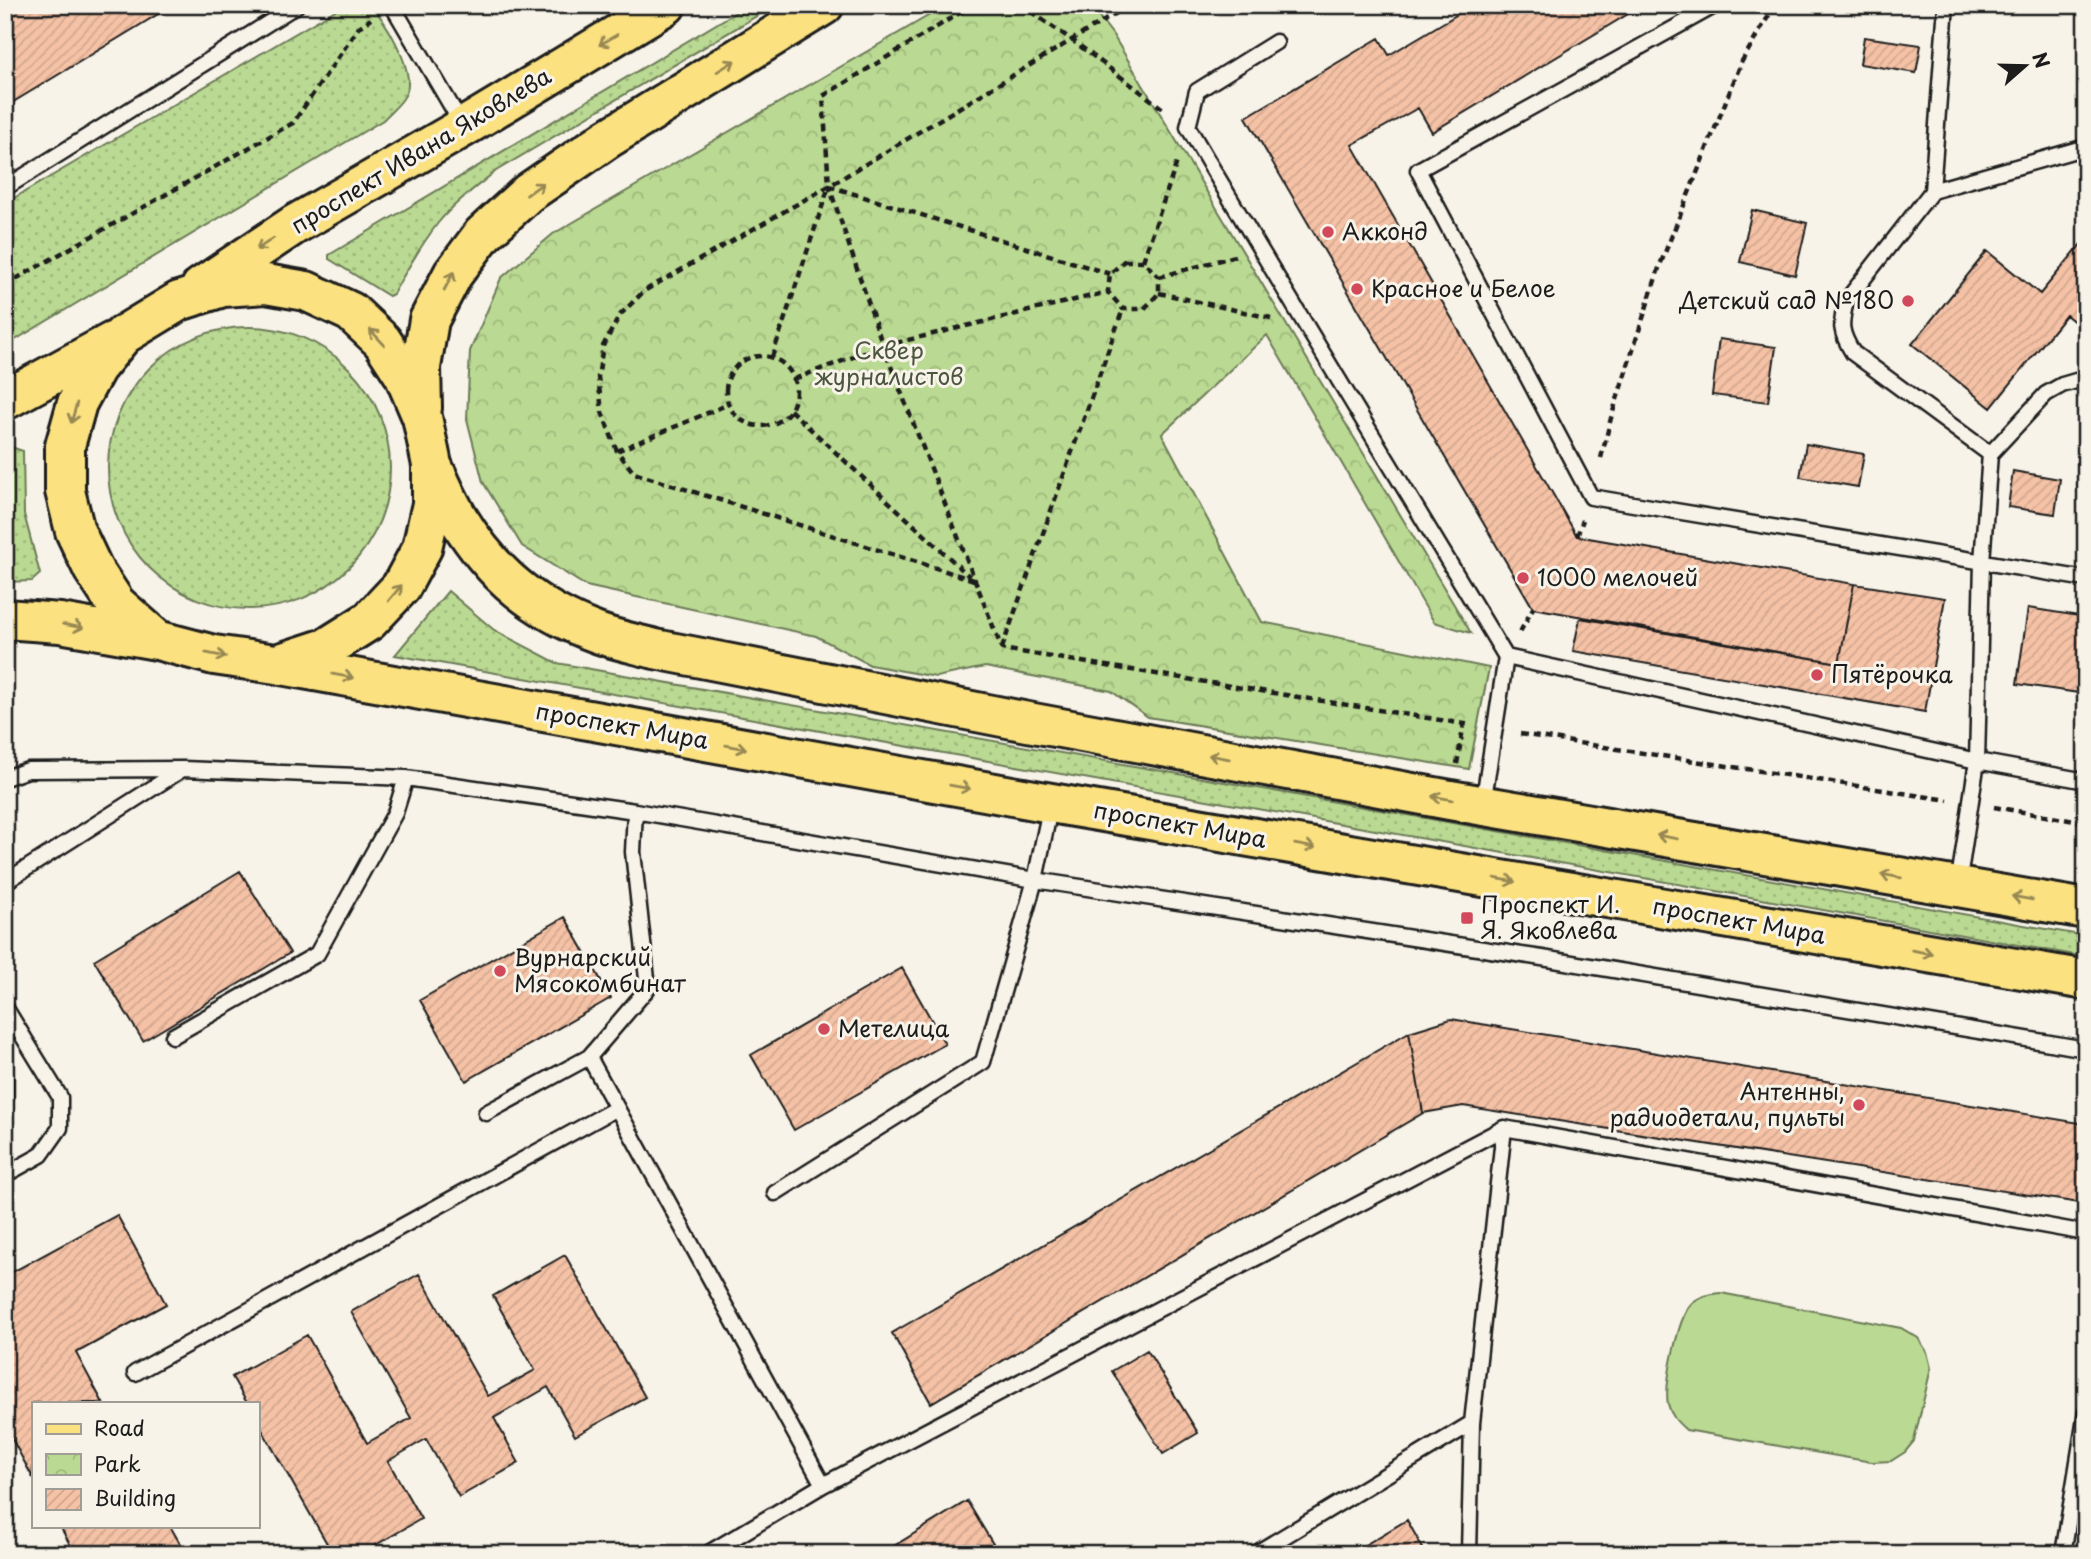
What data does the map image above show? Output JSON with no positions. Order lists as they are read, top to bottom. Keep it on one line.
{"streets":{"main road":["проспект Ивана Яковлева","проспект Мира"]},"parks":["Сквер журналистов"],"places":{"other":["Акконд","Красное и Белое","Детский сад №180","1000 мелочей","Пятёрочка","Вурнарский Мясокомбинат","Метелица","Антенны, радиодетали, пульты"],"transit":["Проспект И. Я. Яковлева"]},"legend":["Road","Park","Building"],"north":"right"}
